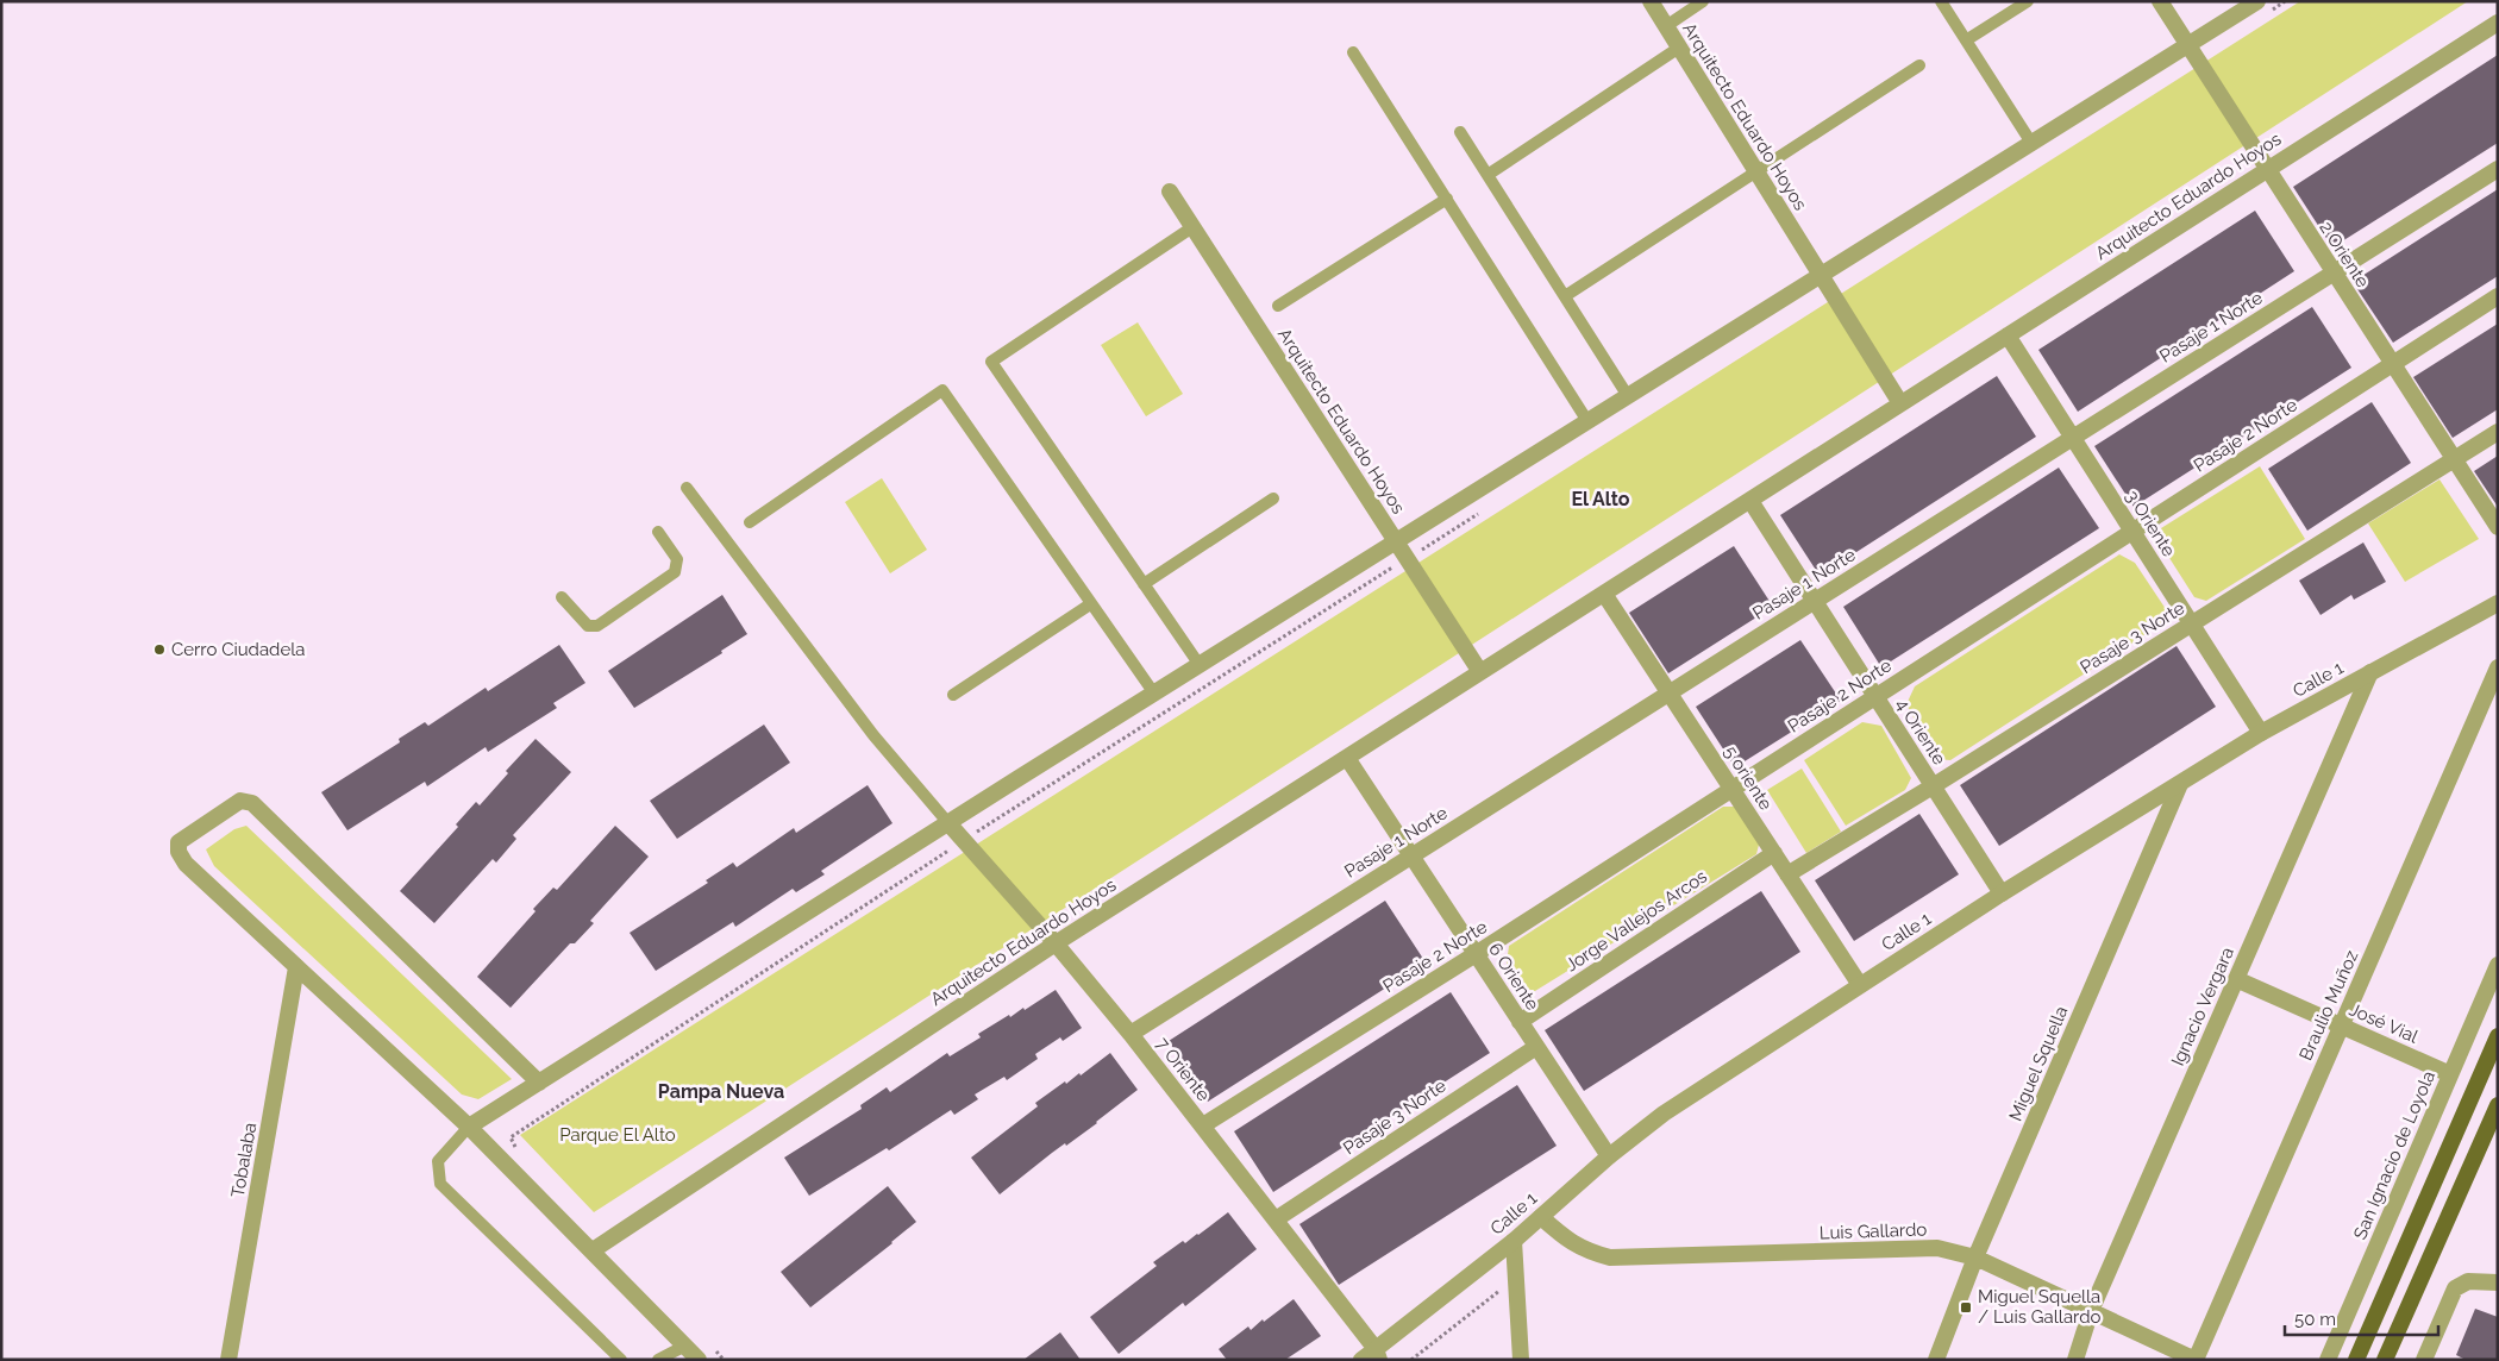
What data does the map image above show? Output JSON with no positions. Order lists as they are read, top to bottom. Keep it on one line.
{"streets":{"street":["Arquitecto Eduardo Hoyos","2 Oriente","Pasaje 1 Norte","Pasaje 2 Norte","3 Oriente","Pasaje 3 Norte","Calle 1","4 Oriente","5 oriente","Jorge Vallejos Arcos","6 Oriente","Braulio Muñoz","Ignacio Vergara","José Vial","Miguel Squella","7 Oriente","San Ignacio de Loyola","Tobalaba","Luis Gallardo"]},"crossings":[["Arquitecto Eduardo Hoyos","2 Oriente"],["Arquitecto Eduardo Hoyos","3 Oriente"],["Arquitecto Eduardo Hoyos","4 Oriente"],["Arquitecto Eduardo Hoyos","5 oriente"],["Arquitecto Eduardo Hoyos","6 Oriente"],["Arquitecto Eduardo Hoyos","7 Oriente"],["2 Oriente","Pasaje 1 Norte"],["2 Oriente","Pasaje 2 Norte"],["2 Oriente","Pasaje 3 Norte"],["Pasaje 1 Norte","3 Oriente"],["Pasaje 1 Norte","4 Oriente"],["Pasaje 1 Norte","5 oriente"],["Pasaje 1 Norte","6 Oriente"],["Pasaje 1 Norte","7 Oriente"],["Pasaje 2 Norte","3 Oriente"],["Pasaje 2 Norte","4 Oriente"],["Pasaje 2 Norte","5 oriente"],["Pasaje 2 Norte","6 Oriente"],["Pasaje 2 Norte","7 Oriente"],["3 Oriente","Pasaje 3 Norte"],["3 Oriente","Calle 1"],["Pasaje 3 Norte","4 Oriente"],["Pasaje 3 Norte","5 oriente"],["Pasaje 3 Norte","6 Oriente"],["Pasaje 3 Norte","7 Oriente"],["Calle 1","4 Oriente"],["Calle 1","5 oriente"],["Calle 1","6 Oriente"],["Calle 1","Ignacio Vergara"],["Calle 1","Miguel Squella"],["Calle 1","7 Oriente"],["Calle 1","Luis Gallardo"],["5 oriente","Jorge Vallejos Arcos"],["Jorge Vallejos Arcos","6 Oriente"],["Braulio Muñoz","José Vial"],["Braulio Muñoz","Luis Gallardo"],["Ignacio Vergara","José Vial"],["Ignacio Vergara","Luis Gallardo"],["José Vial","San Ignacio de Loyola"],["Miguel Squella","Luis Gallardo"]],"districts":["El Alto","Pampa Nueva"],"parks":["Parque El Alto"],"places":{"other":["Cerro Ciudadela"],"transit":["Miguel Squella / Luis Gallardo"]},"scale_bar":"50 m"}
